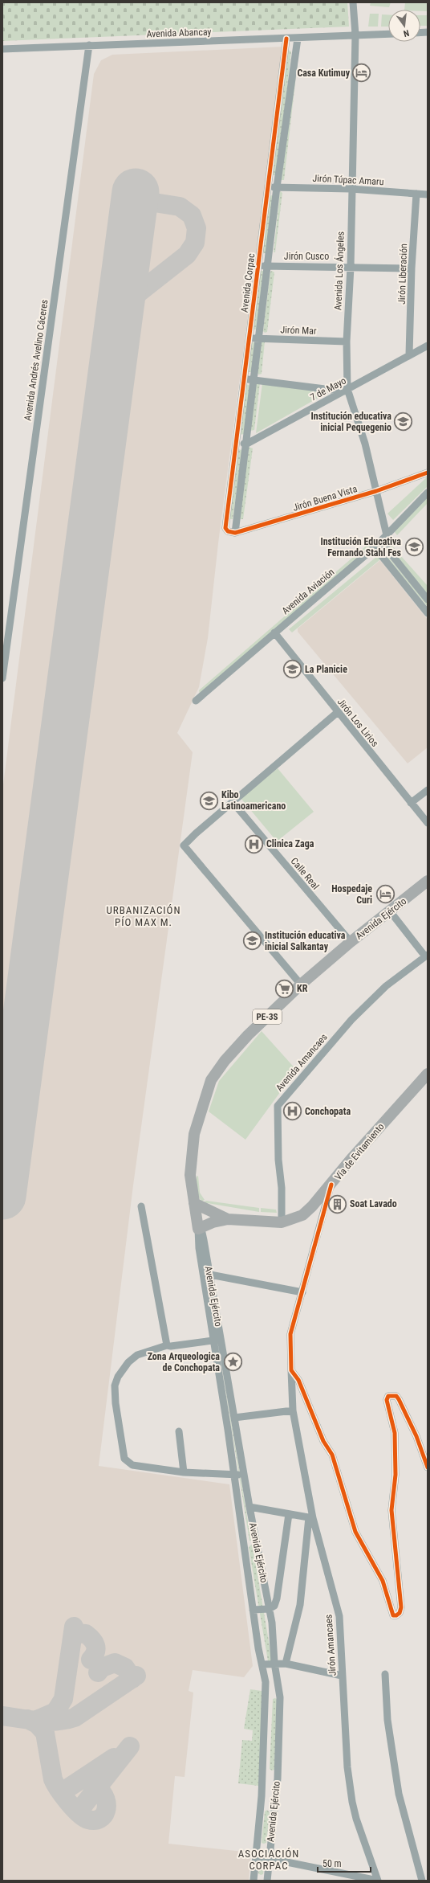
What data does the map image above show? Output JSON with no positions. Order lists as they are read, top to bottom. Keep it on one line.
{"streets":{"highway":["Avenida Ejército","PE-3S","Vía de Evitamiento"],"street":["Avenida Abancay","Jirón Túpac Amaru","Jirón Cusco","Avenida Los Ángeles","Jirón Liberación","Avenida Corpac","Jirón Mar","Avenida Andrés Avelino Cáceres","7 de Mayo","Jirón Buena Vista","Avenida Aviación","Jirón Los Lirios","Calle Real","Avenida Amancaes","Jirón Amancaes"]},"crossings":[["Avenida Abancay","Avenida Los Ángeles"],["Avenida Abancay","Avenida Corpac"],["Avenida Abancay","Avenida Andrés Avelino Cáceres"],["Jirón Túpac Amaru","Avenida Los Ángeles"],["Jirón Túpac Amaru","Jirón Liberación"],["Jirón Túpac Amaru","Avenida Corpac"],["Jirón Cusco","Avenida Los Ángeles"],["Jirón Cusco","Jirón Liberación"],["Jirón Cusco","Avenida Corpac"],["Avenida Los Ángeles","Jirón Mar"],["Avenida Los Ángeles","7 de Mayo"],["Avenida Los Ángeles","Jirón Buena Vista"],["Avenida Los Ángeles","Avenida Aviación"],["Jirón Liberación","7 de Mayo"],["Avenida Corpac","Jirón Mar"],["Avenida Corpac","7 de Mayo"],["Avenida Corpac","Jirón Buena Vista"],["Avenida Aviación","Jirón Los Lirios"],["Calle Real","Avenida Ejército"],["Avenida Ejército","Vía de Evitamiento"],["Avenida Amancaes","Vía de Evitamiento"],["Vía de Evitamiento","Jirón Amancaes"]],"districts":["URBANIZACIÓN PÍO MAX M.","ASOCIACIÓN CORPAC"],"places":{"hotel":["Casa Kutimuy","Hospedaje Curi"],"school or university":["Institución educativa inicial Pequegenio","Institución Educativa Fernando Stahl Fes","La Planicie","Kibo Latinoamericano","Institución educativa inicial Salkantay"],"hospital":["Clinica Zaga","Conchopata"],"supermarket":["KR"],"building":["Soat Lavado"],"place":["Zona Arqueologica de Conchopata"]},"scale_bar":"50 m","north":"bottom"}
